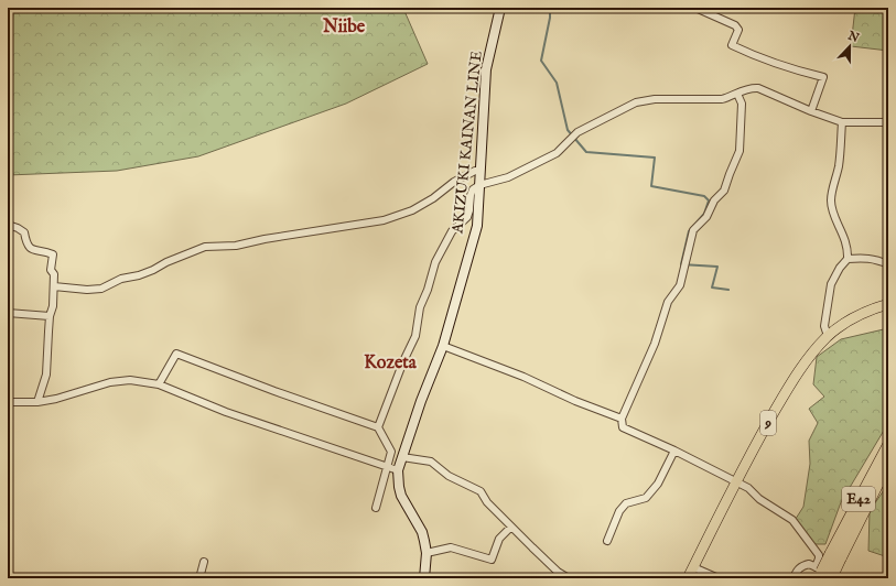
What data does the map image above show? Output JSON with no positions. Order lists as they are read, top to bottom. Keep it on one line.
{"streets":{"highway":["E42"],"main road":["AKIZUKI KAINAN LINE","9"]},"districts":["Niibe","Kozeta"],"north":"top"}
